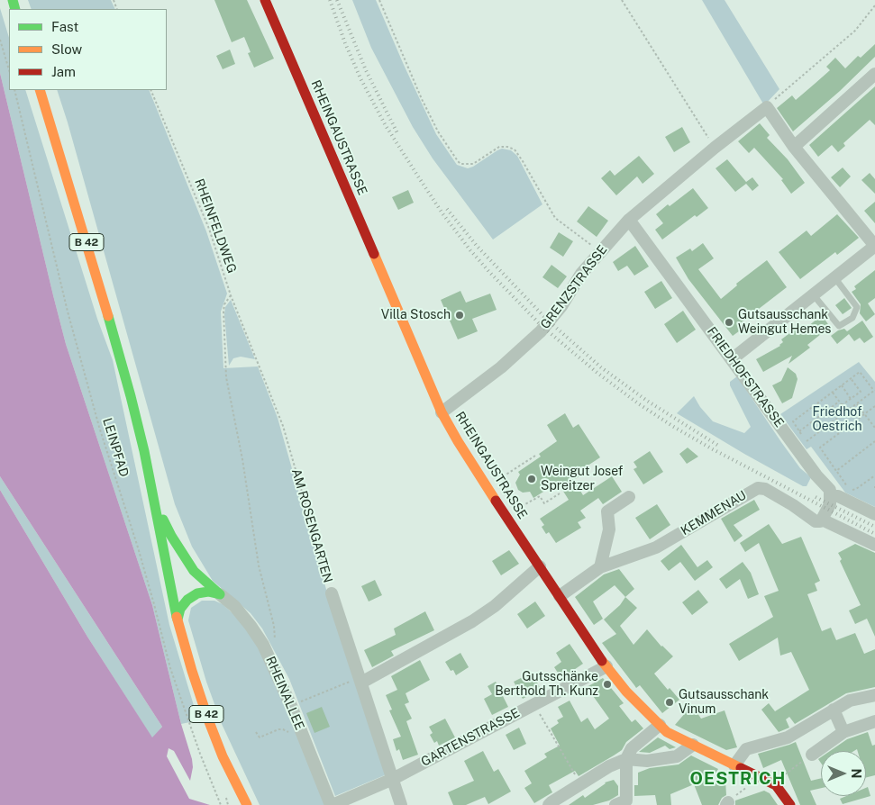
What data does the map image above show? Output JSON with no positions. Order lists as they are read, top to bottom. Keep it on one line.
{"streets":{"main road":["RHEINGAUSTRASSE","B 42"],"street":["GRENZSTRASSE","FRIEDHOFSTRASSE","KEMMENAU","AM ROSENGARTEN","RHEINALLEE","GARTENSTRASSE"],"path":["RHEINFELDWEG","LEINPFAD"]},"crossings":[["RHEINGAUSTRASSE","GRENZSTRASSE"],["RHEINGAUSTRASSE","KEMMENAU"],["RHEINGAUSTRASSE","GARTENSTRASSE"],["RHEINFELDWEG","AM ROSENGARTEN"],["GRENZSTRASSE","FRIEDHOFSTRASSE"],["AM ROSENGARTEN","GARTENSTRASSE"],["RHEINALLEE","GARTENSTRASSE"]],"districts":["OESTRICH"],"parks":["Friedhof Oestrich"],"places":["Villa Stosch","Gutsausschank Weingut Hemes","Weingut Josef Spreitzer","Gutsschänke Berthold Th. Kunz","Gutsausschank Vinum"],"legend":["Fast","Slow","Jam"],"north":"right"}
